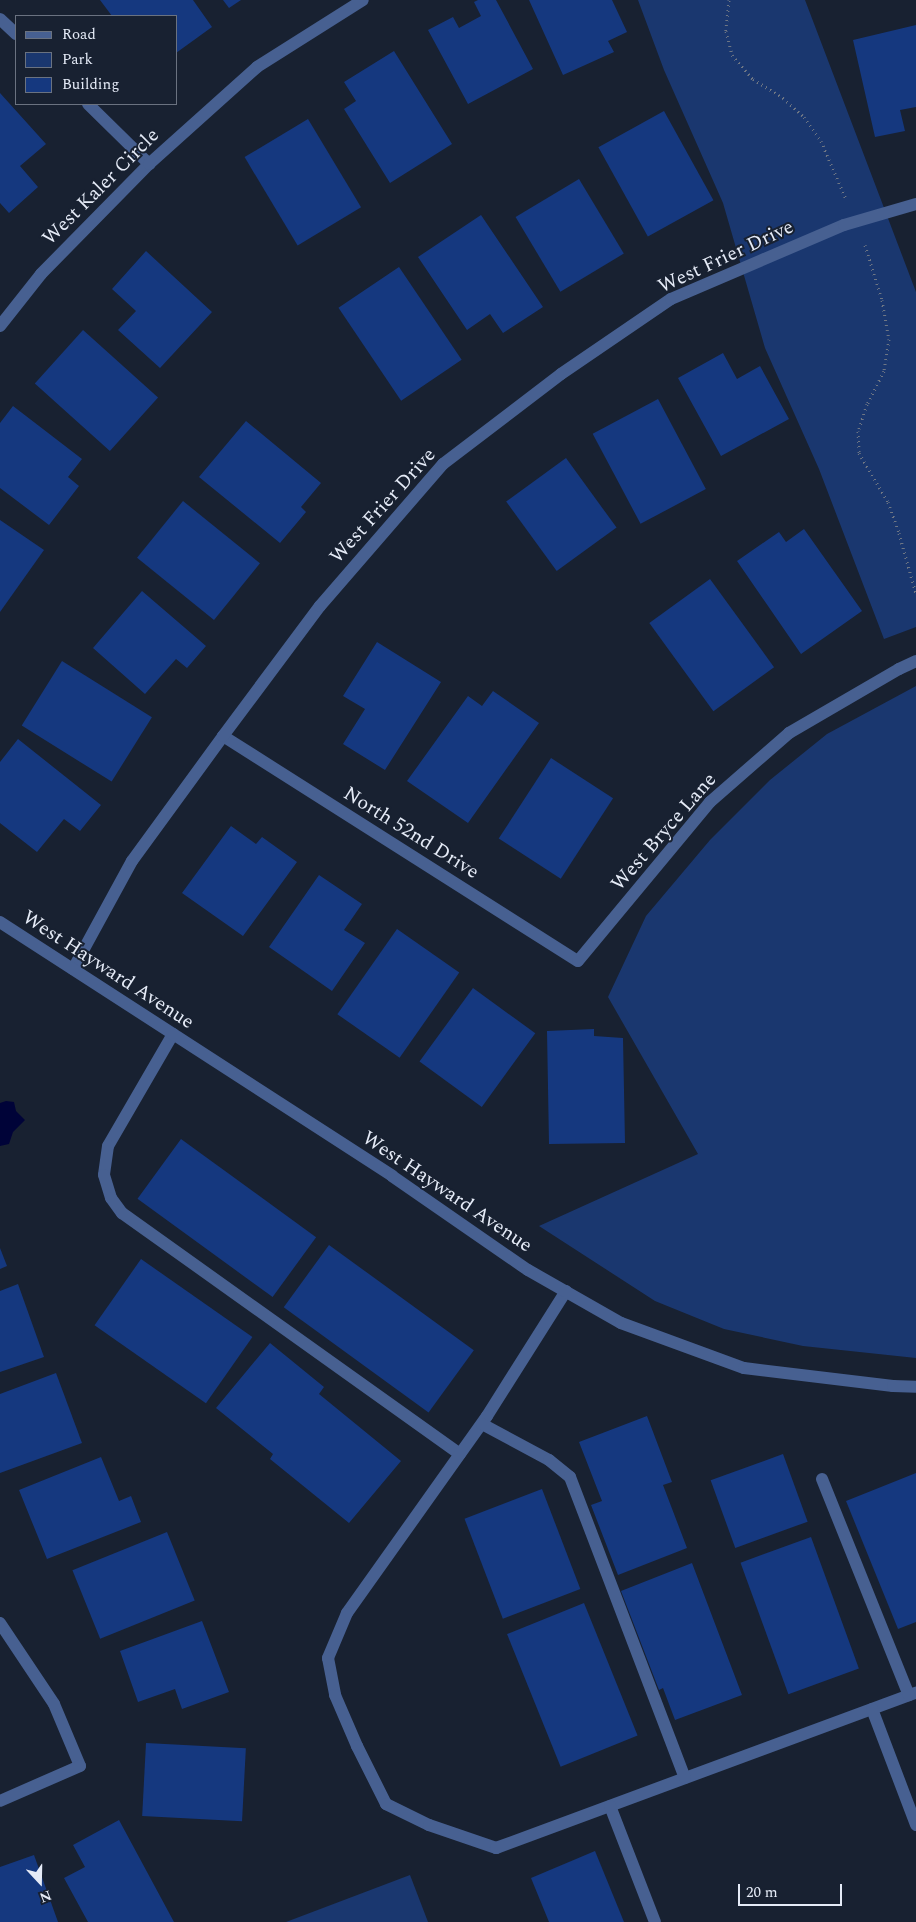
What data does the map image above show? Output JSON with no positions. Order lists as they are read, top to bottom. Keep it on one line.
{"streets":{"street":["West Kaler Circle","West Frier Drive","West Bryce Lane","North 52nd Drive","West Hayward Avenue"]},"crossings":[["West Frier Drive","North 52nd Drive"],["West Frier Drive","West Hayward Avenue"],["West Bryce Lane","North 52nd Drive"]],"legend":["Road","Park","Building"],"scale_bar":"20 m","north":"bottom"}
